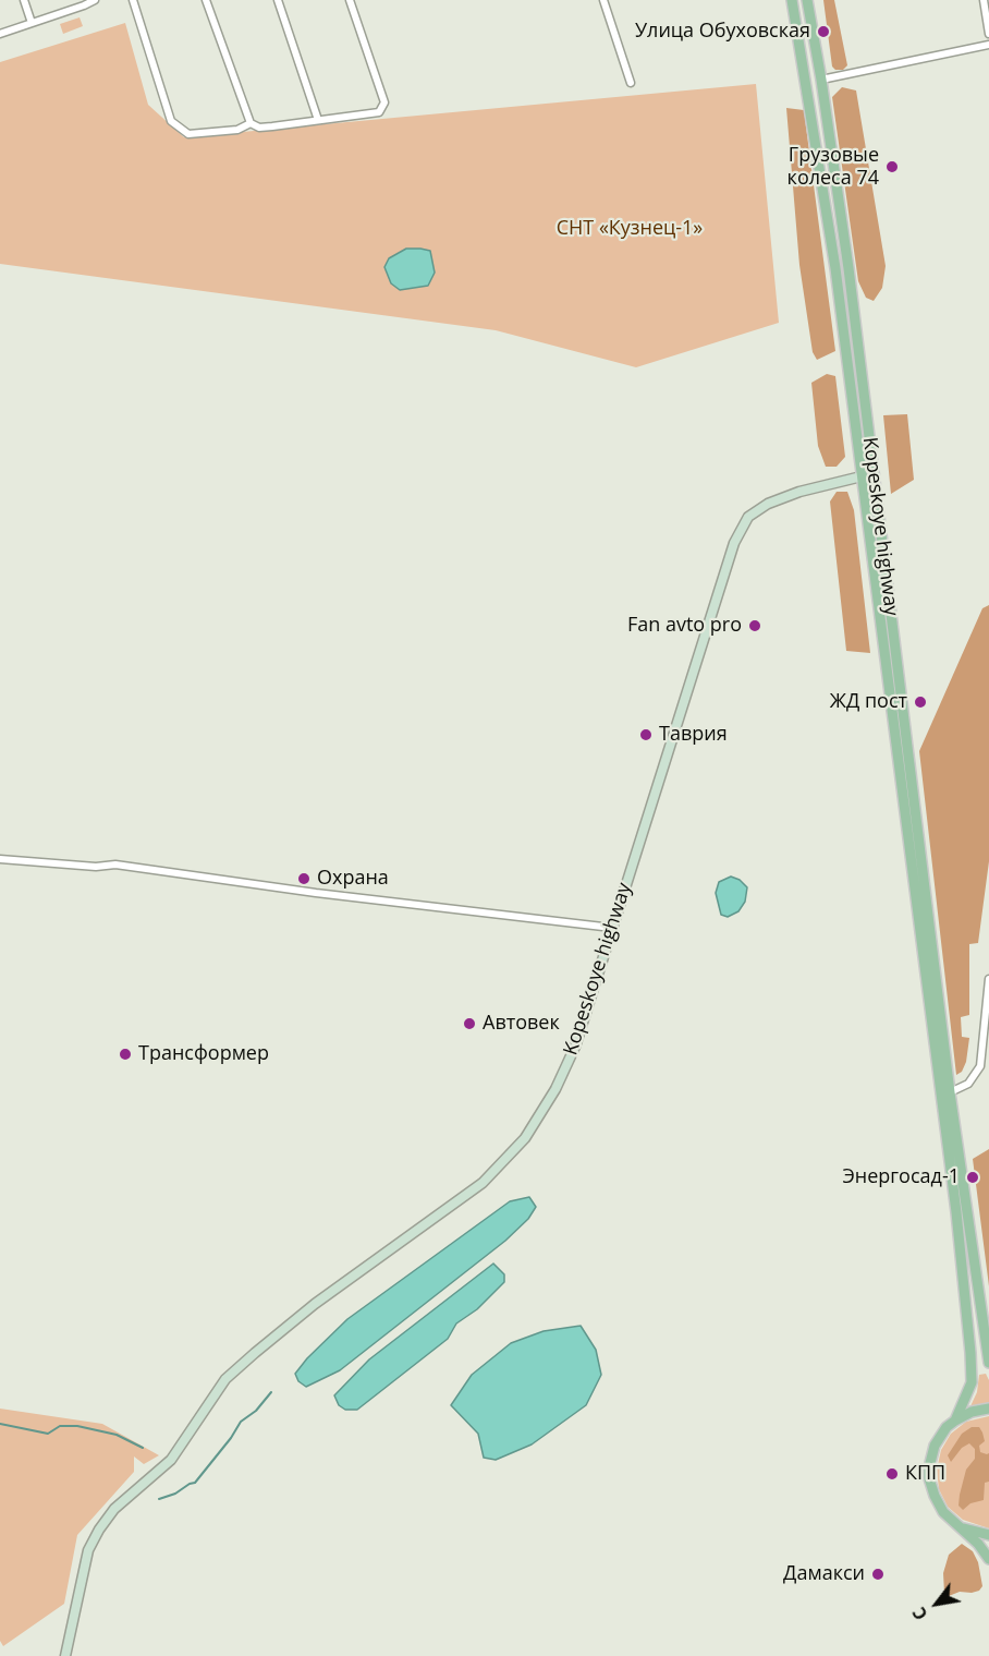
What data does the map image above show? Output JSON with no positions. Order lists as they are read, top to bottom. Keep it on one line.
{"streets":{"main road":["Kopeskoye highway"]},"parks":["СНТ «Кузнец-1»"],"places":["Улица Обуховская","Грузовые колеса 74","Fan avto pro","ЖД пост","Таврия","Охрана","Автовек","Трансформер","Энергосад-1","КПП","Дамакси"],"north":"bottom left"}
